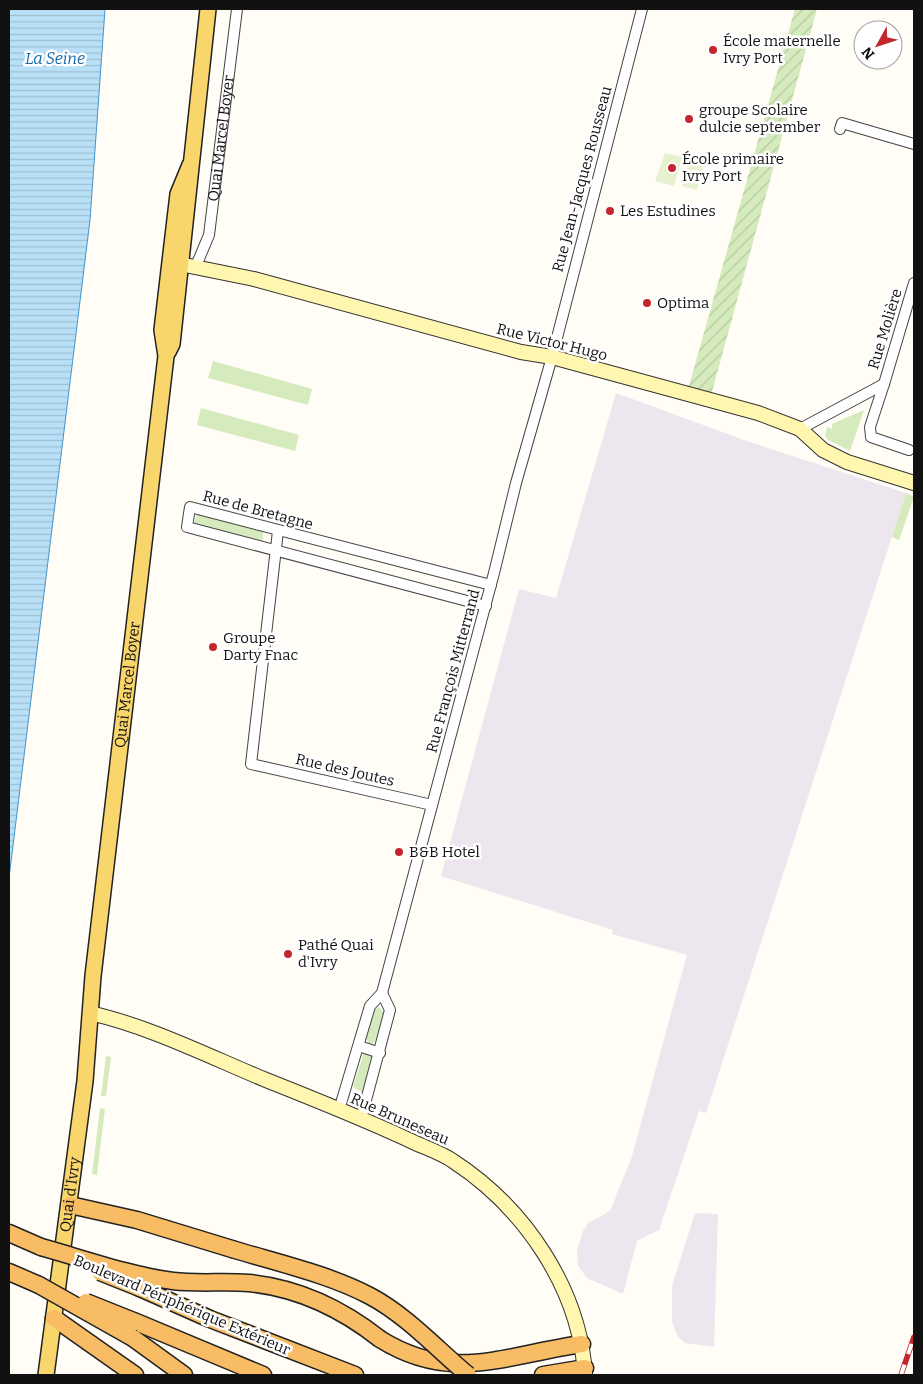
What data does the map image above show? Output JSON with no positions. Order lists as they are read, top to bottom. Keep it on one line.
{"streets":{"highway":["Boulevard Périphérique Extérieur"],"main road":["Quai Marcel Boyer","Rue Victor Hugo","Rue Bruneseau","Quai d'Ivry"],"street":["Rue Jean-Jacques Rousseau","Rue Molière","Rue de Bretagne","Rue François Mitterrand","Rue des Joutes"]},"crossings":[["Quai Marcel Boyer","Rue Victor Hugo"],["Quai Marcel Boyer","Rue Bruneseau"],["Quai Marcel Boyer","Quai d'Ivry"],["Rue Jean-Jacques Rousseau","Rue Victor Hugo"],["Rue Jean-Jacques Rousseau","Rue François Mitterrand"],["Rue Molière","Rue Victor Hugo"],["Rue Victor Hugo","Rue François Mitterrand"],["Rue de Bretagne","Rue François Mitterrand"],["Rue de Bretagne","Rue des Joutes"],["Rue François Mitterrand","Rue des Joutes"],["Rue François Mitterrand","Rue Bruneseau"],["Rue Bruneseau","Quai d'Ivry"]],"water":["La Seine"],"places":["École maternelle Ivry Port","groupe Scolaire dulcie september","École primaire Ivry Port","Les Estudines","Optima","Groupe Darty Fnac","B&B Hotel","Pathé Quai d'Ivry"],"north":"bottom left"}
